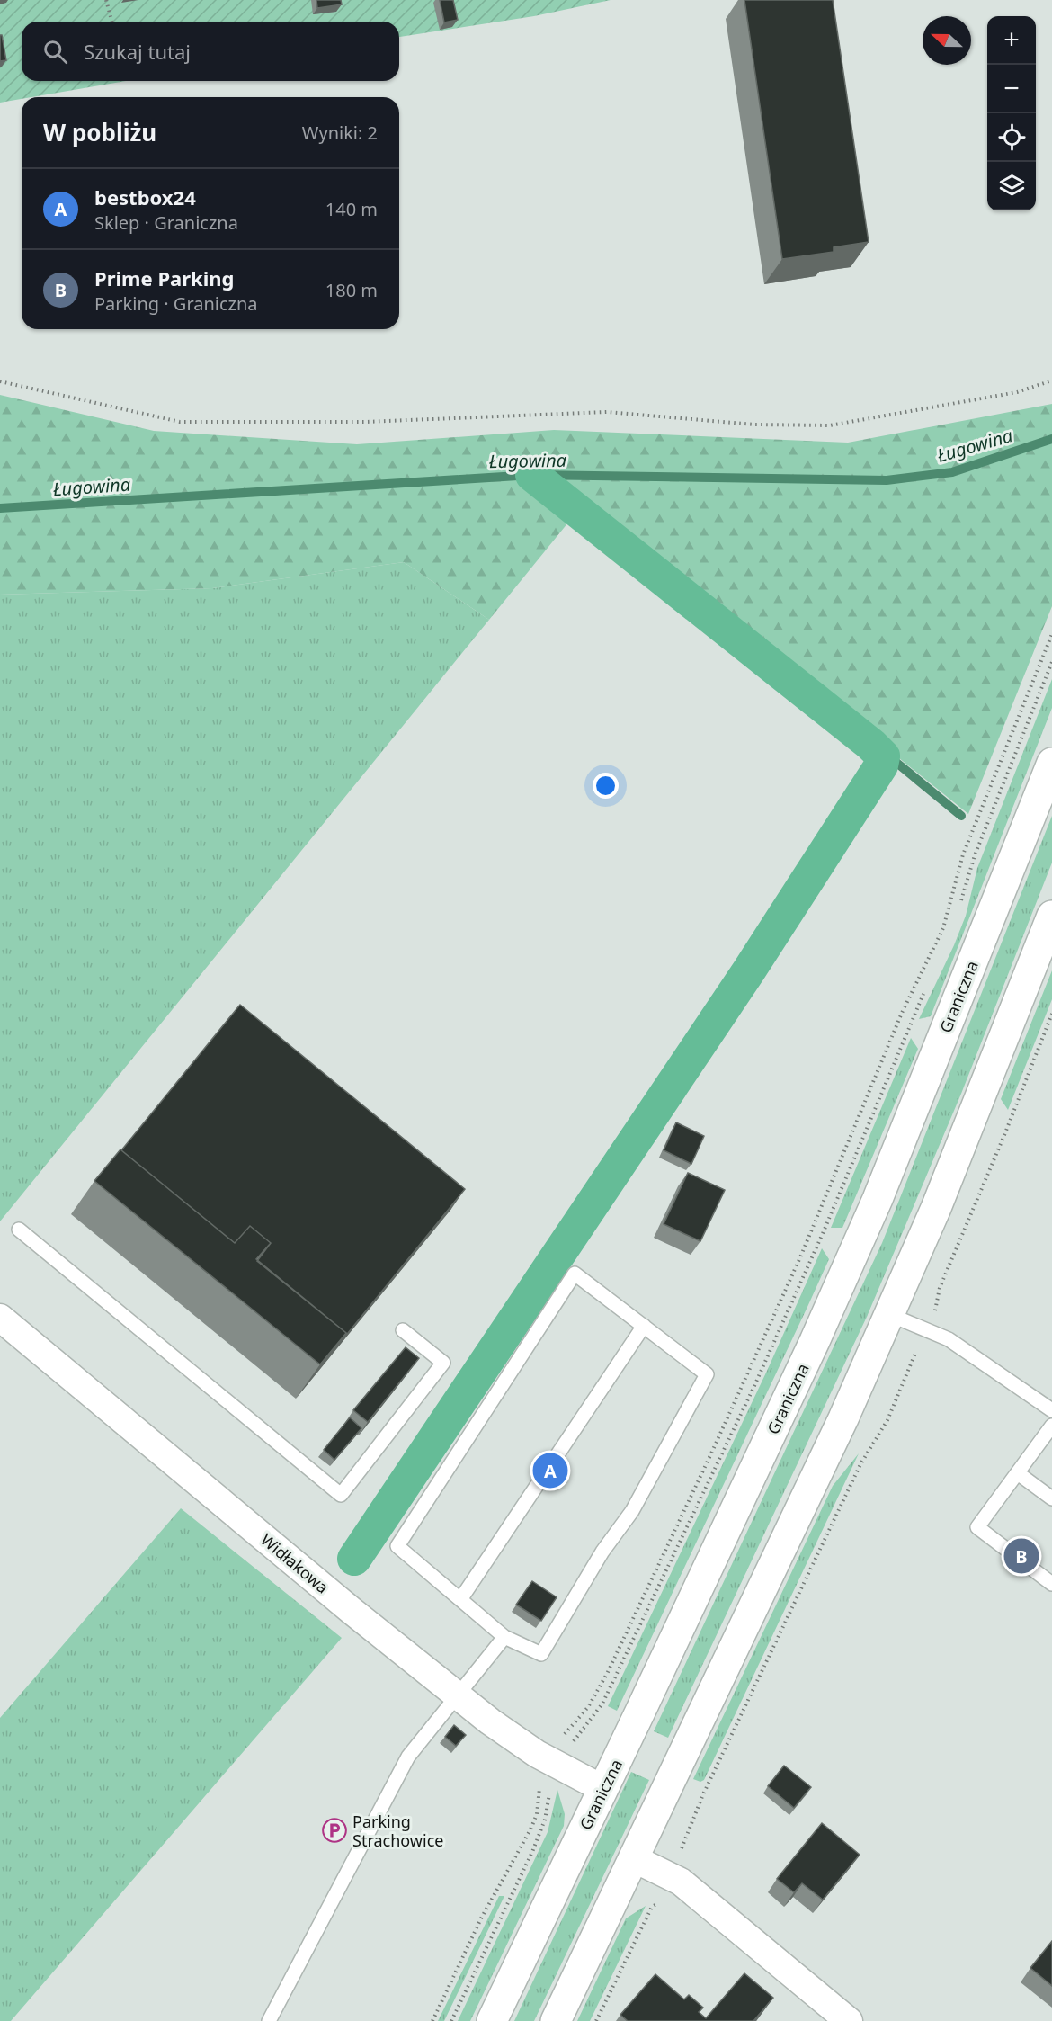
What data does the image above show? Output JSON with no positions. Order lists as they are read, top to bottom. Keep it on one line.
{"streets":{"main road":["Graniczna"],"street":["Widłakowa"]},"crossings":[["Graniczna","Widłakowa"]],"water":["Ługowina"],"places":{"parking":["Parking Strachowice"]},"north":"left","page":{"map_buttons":["+","−"],"search":"Szukaj tutaj","heading":["W pobliżu","Wyniki: 2"],"list":[{"mark":"A","name":"bestbox24","note":"Sklep · Graniczna","value":"140 m"},{"mark":"B","name":"Prime Parking","note":"Parking · Graniczna","value":"180 m"}],"pins":["A","B"]}}
